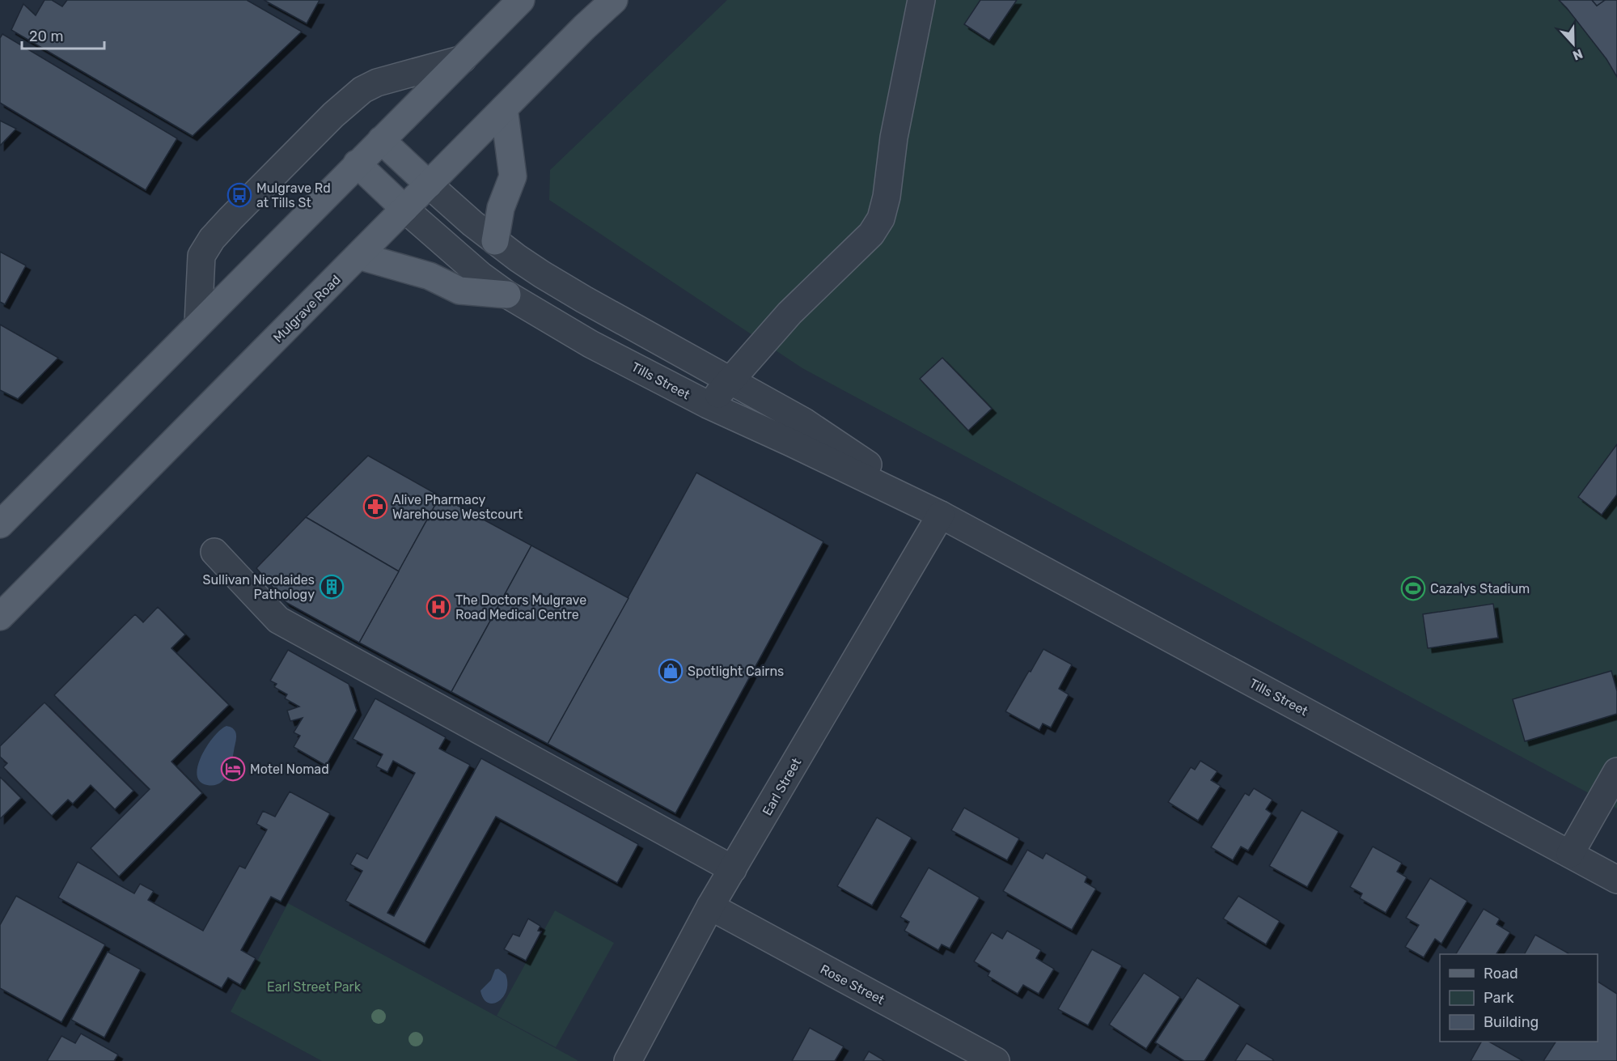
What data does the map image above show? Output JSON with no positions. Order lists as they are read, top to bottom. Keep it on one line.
{"streets":{"main road":["Mulgrave Road"],"street":["Tills Street","Earl Street","Rose Street"]},"crossings":[["Mulgrave Road","Tills Street"],["Tills Street","Earl Street"],["Earl Street","Rose Street"]],"parks":["Earl Street Park"],"places":{"bus stop":["Mulgrave Rd at Tills St"],"pharmacy":["Alive Pharmacy Warehouse Westcourt"],"building":["Sullivan Nicolaides Pathology"],"sports":["Cazalys Stadium"],"hospital":["The Doctors Mulgrave Road Medical Centre"],"shop":["Spotlight Cairns"],"hotel":["Motel Nomad"]},"legend":["Road","Park","Building"],"scale_bar":"20 m","north":"bottom"}
